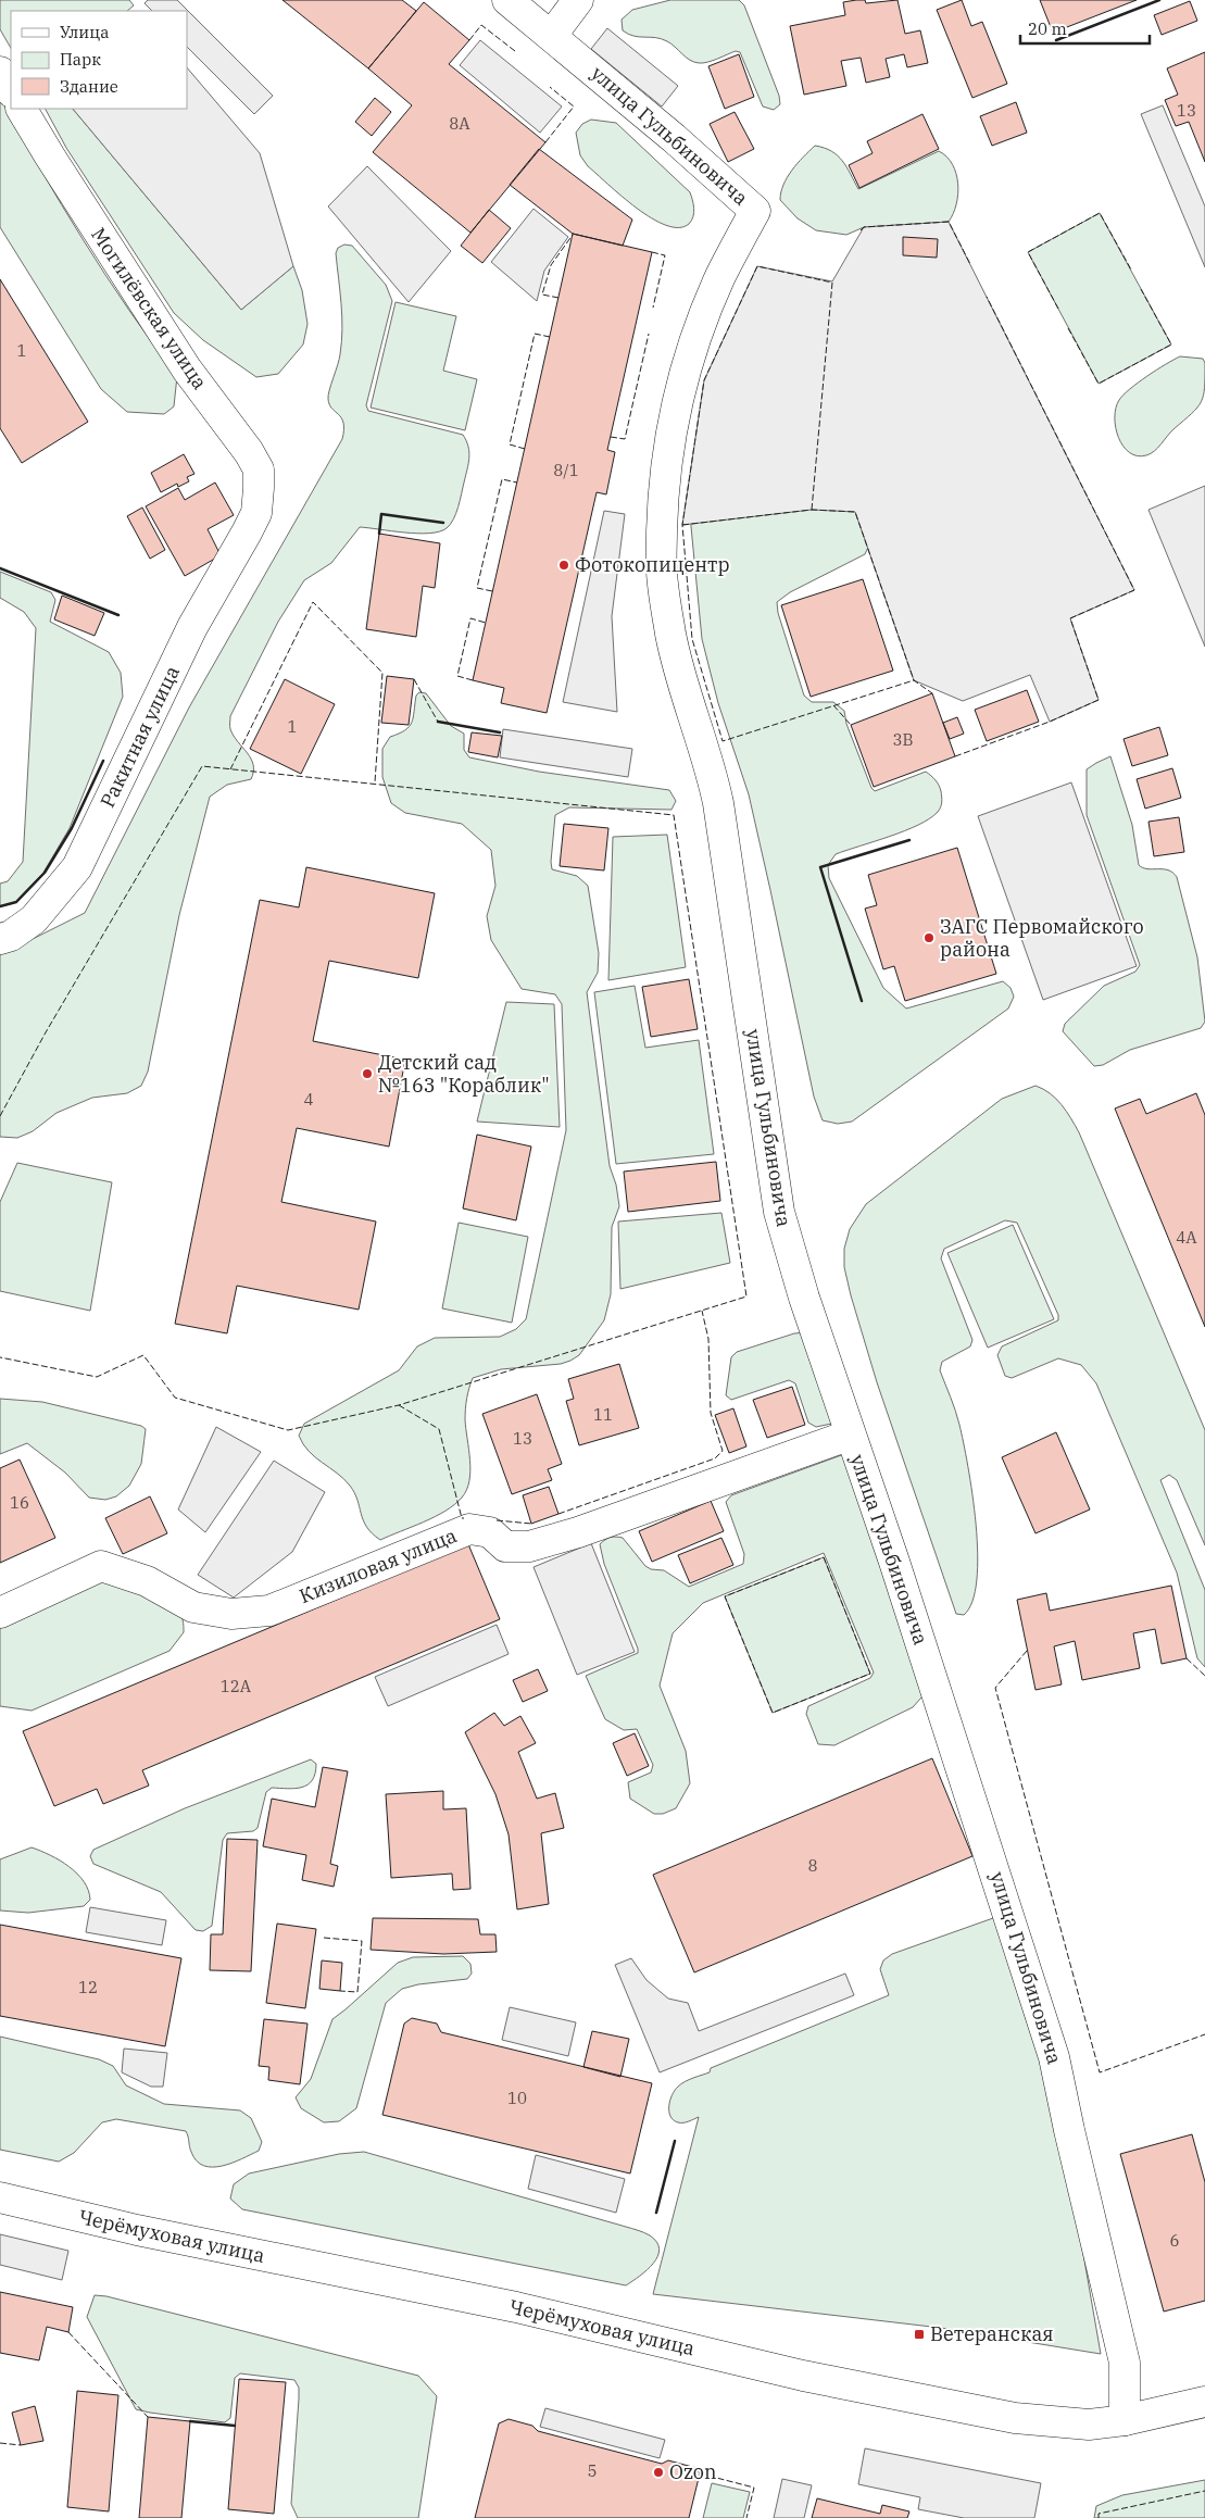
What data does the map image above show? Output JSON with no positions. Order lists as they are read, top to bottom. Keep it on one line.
{"streets":{"street":["улица Гульбиновича","Могилёвская улица","Ракитная улица","Кизиловая улица","Черёмуховая улица"]},"crossings":[["улица Гульбиновича","Кизиловая улица"],["улица Гульбиновича","Черёмуховая улица"],["Могилёвская улица","Ракитная улица"]],"places":{"other":["Фотокопицентр","ЗАГС Первомайского района","Детский сад №163 \"Кораблик\"","Ozon"],"transit":["Ветеранская"]},"house_numbers":["13","8А","1","8/1","1","3В","4","4А","11","13","16","12А","8","12","10","6","5"],"legend":["Улица","Парк","Здание"],"scale_bar":"20 m"}
